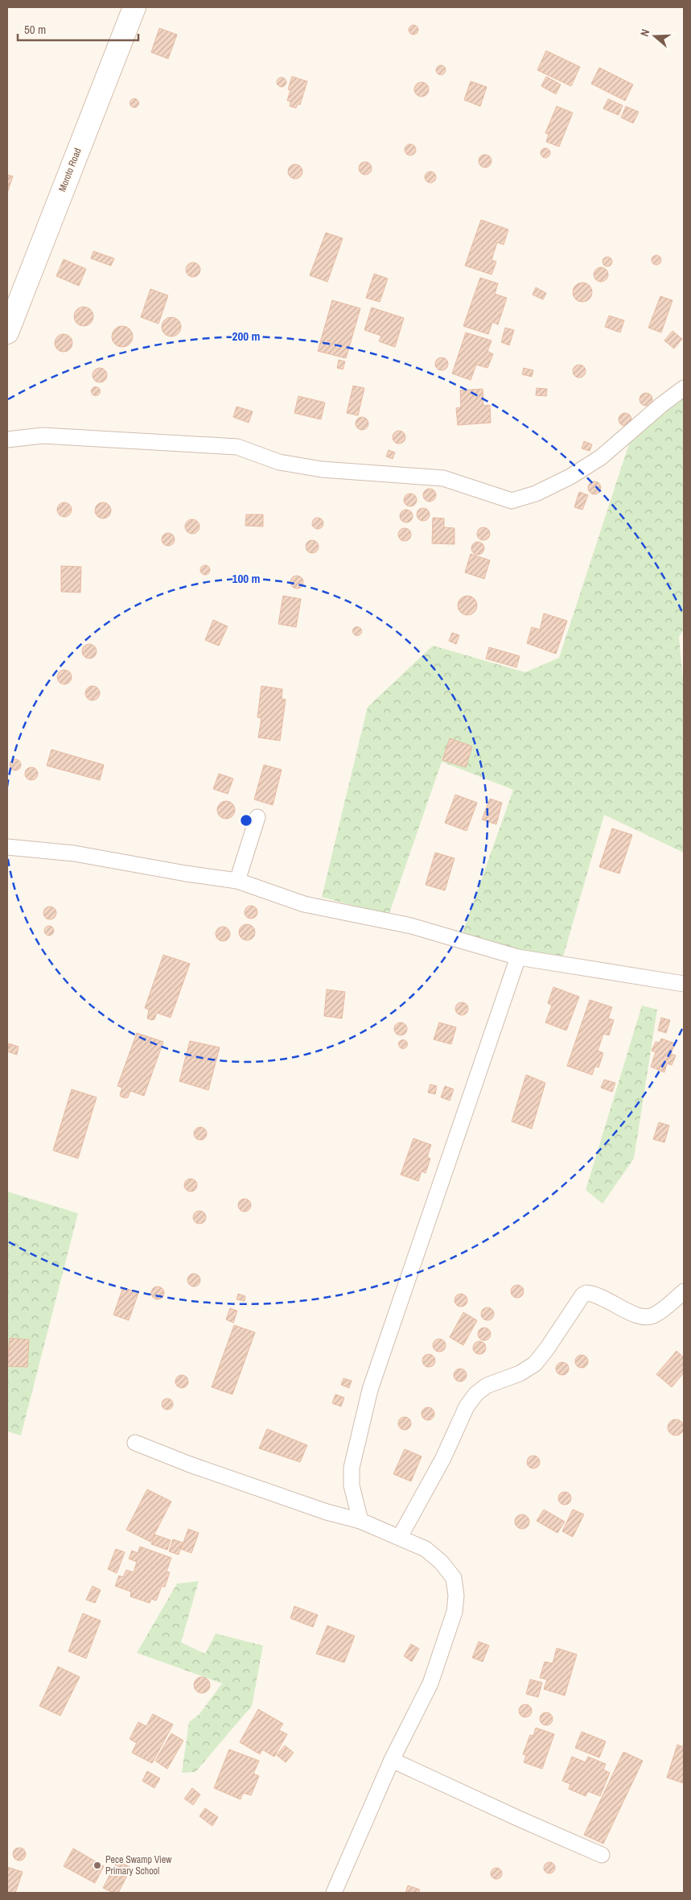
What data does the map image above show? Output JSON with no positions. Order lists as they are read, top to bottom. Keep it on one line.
{"streets":{"main road":["Moroto Road"]},"places":["Pece Swamp View Primary School"],"scale_bar":"50 m","north":"left","rings":["200 m","100 m"]}
